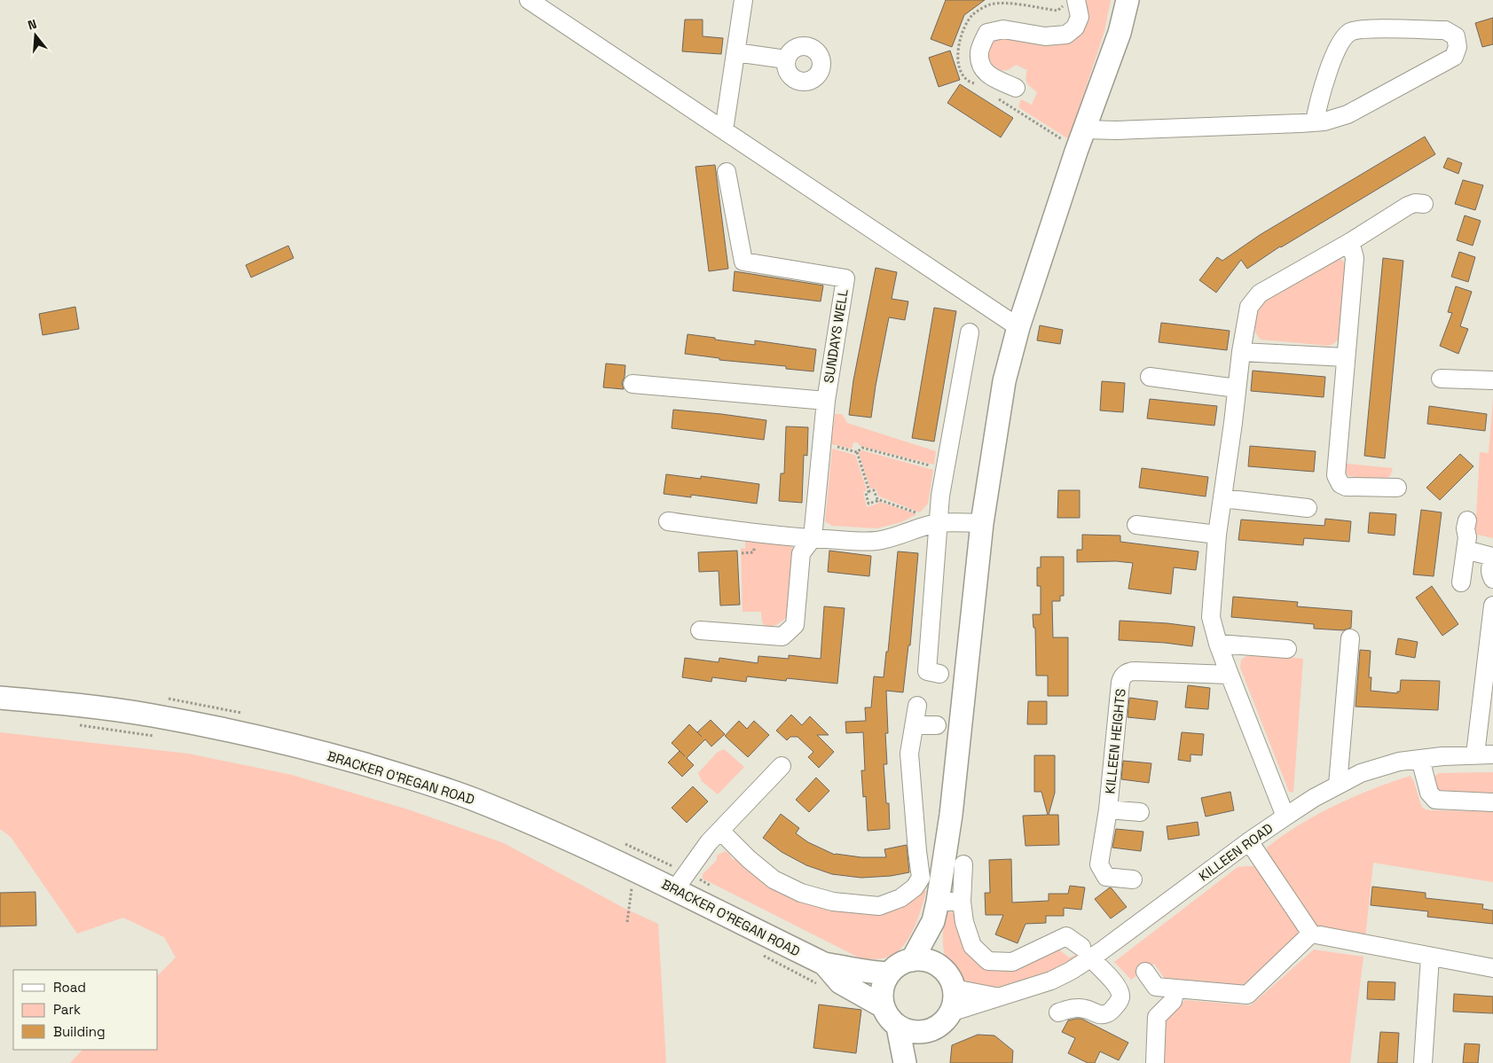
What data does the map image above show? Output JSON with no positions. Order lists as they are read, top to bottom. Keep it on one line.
{"streets":{"main road":["BRACKER O'REGAN ROAD"],"street":["SUNDAYS WELL","KILLEEN HEIGHTS","KILLEEN ROAD"]},"crossings":[["BRACKER O'REGAN ROAD","KILLEEN ROAD"]],"legend":["Road","Park","Building"],"north":"top"}
